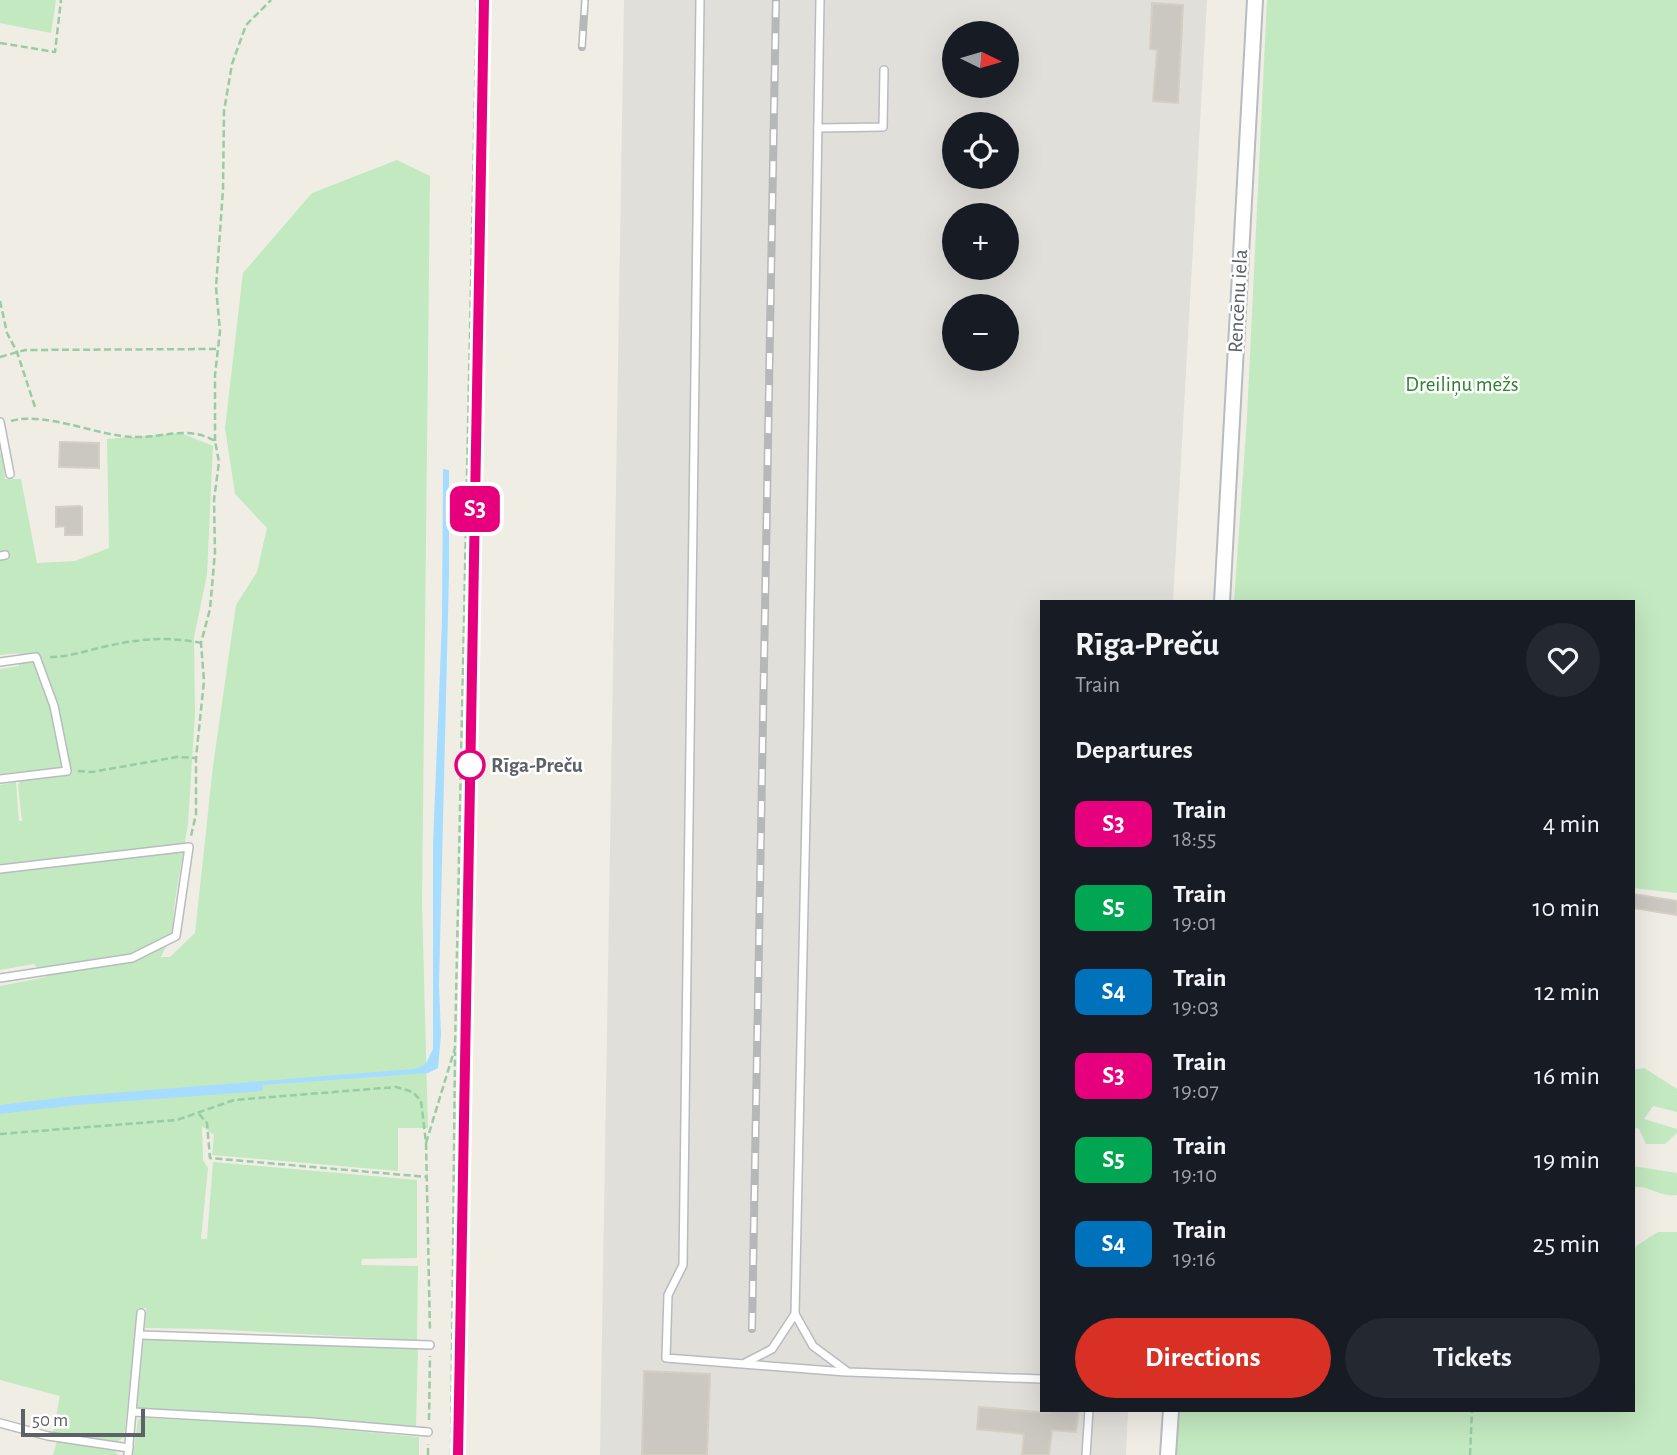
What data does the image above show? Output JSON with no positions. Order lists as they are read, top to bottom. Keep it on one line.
{"streets":{"street":["Rencēnu iela"]},"parks":["Dreiliņu mežs"],"places":["Rīga-Preču"],"scale_bar":"50 m","north":"right","page":{"on_map":"S3","map_buttons":["+","−"],"heading":[["Rīga-Preču","Train"],"Departures"],"list":[{"mark":"S3","name":"Train","note":"18:55","value":"4 min"},{"mark":"S5","name":"Train","note":"19:01","value":"10 min"},{"mark":"S4","name":"Train","note":"19:03","value":"12 min"},{"mark":"S3","name":"Train","note":"19:07","value":"16 min"},{"mark":"S5","name":"Train","note":"19:10","value":"19 min"},{"mark":"S4","name":"Train","note":"19:16","value":"25 min"}],"buttons":["Directions","Tickets"],"scale":"50 m"}}
